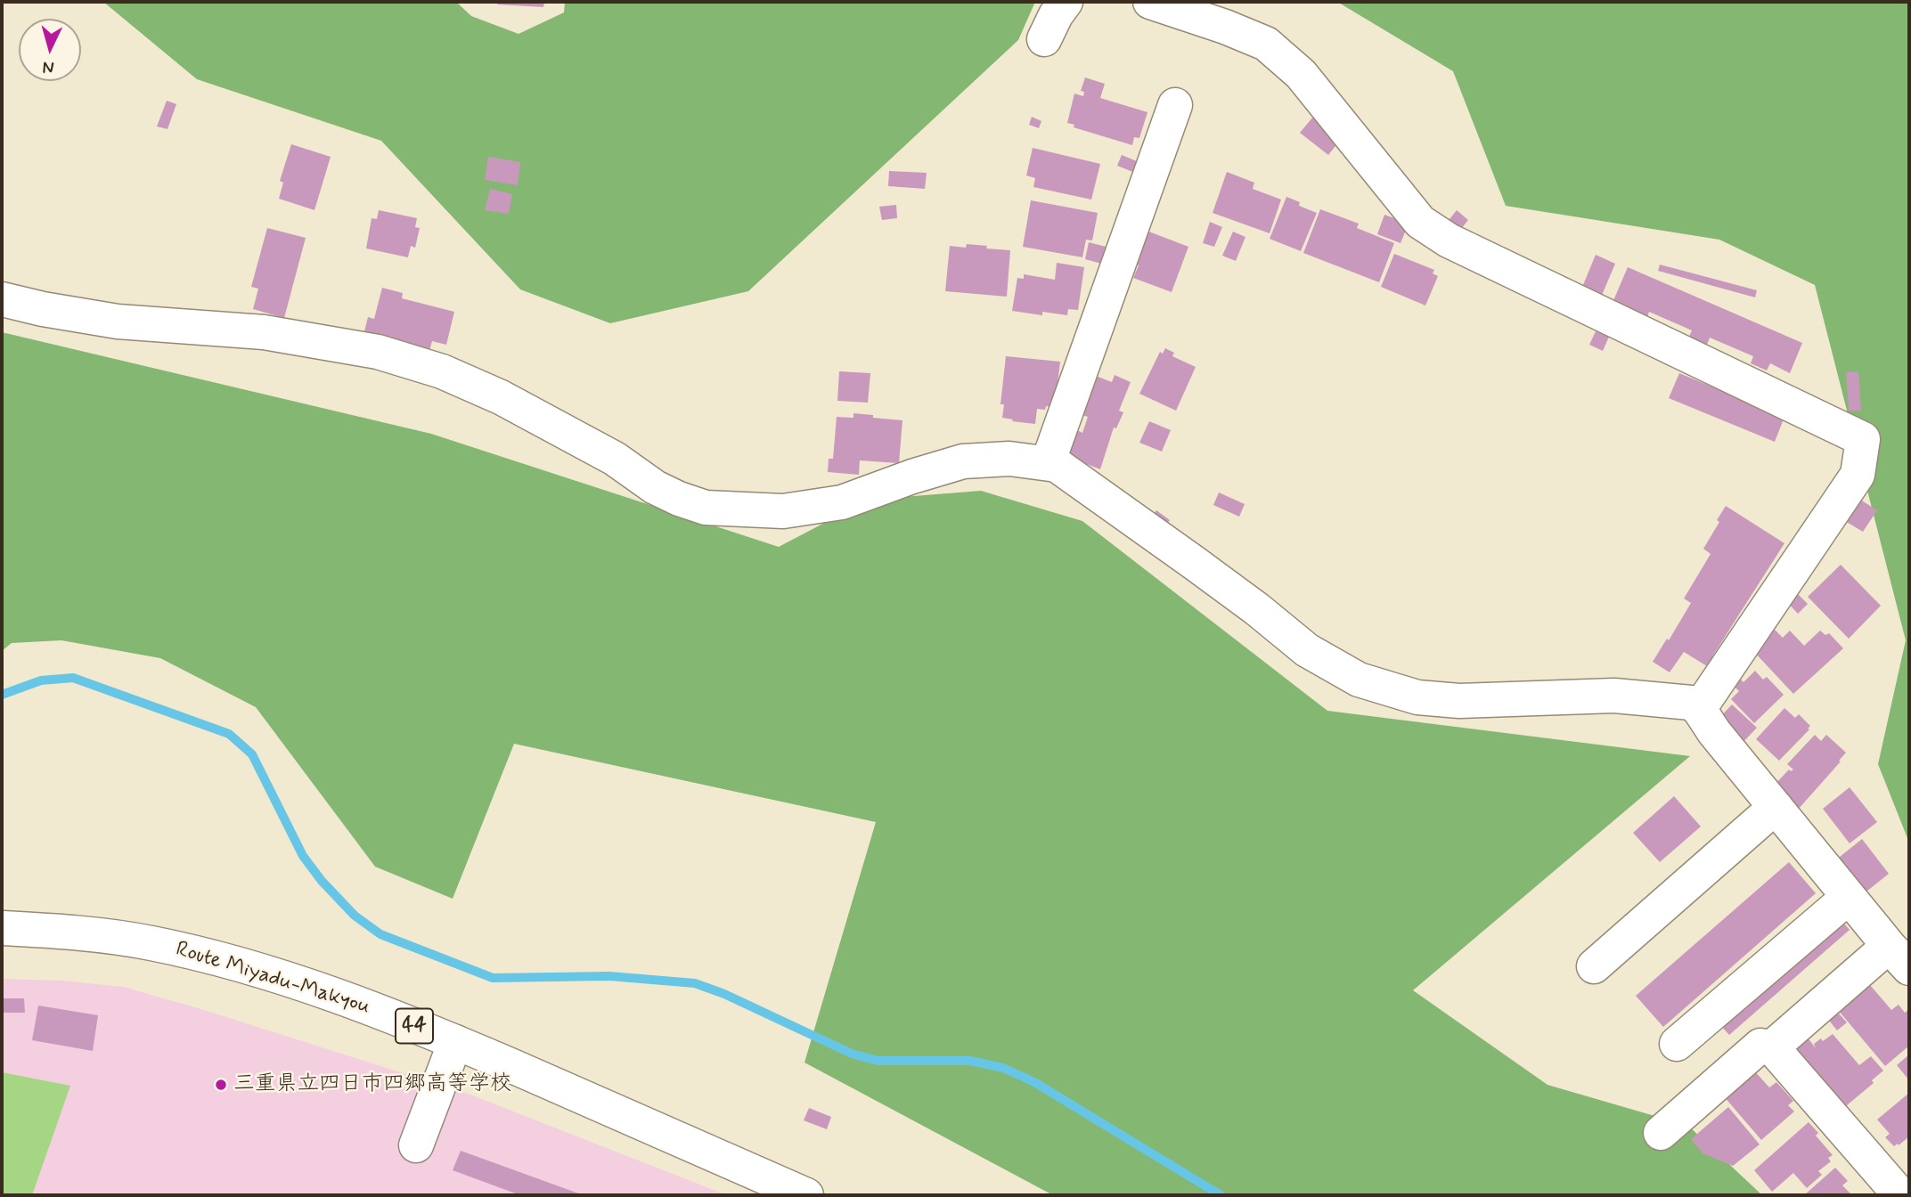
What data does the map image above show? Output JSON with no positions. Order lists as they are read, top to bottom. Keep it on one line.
{"streets":{"street":["Route Miyadu-Makyou","44"]},"places":["三重県立四日市四郷高等学校"],"north":"bottom"}
